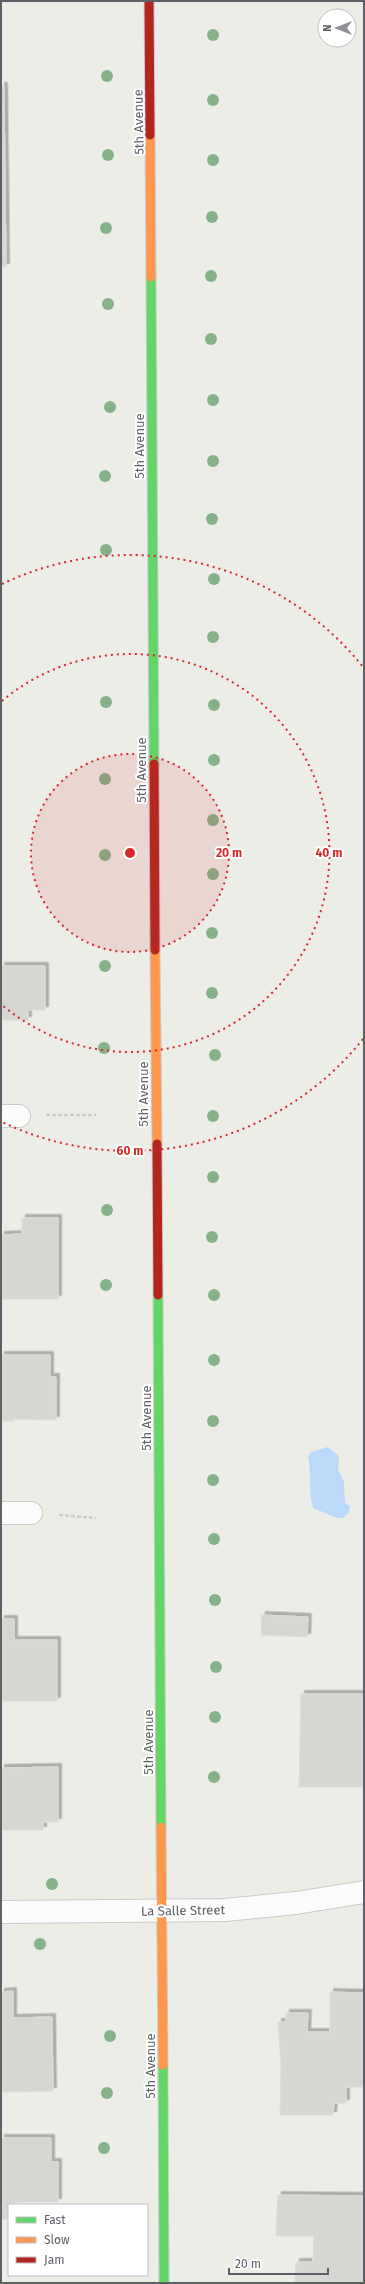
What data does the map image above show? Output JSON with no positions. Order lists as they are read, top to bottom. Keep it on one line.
{"streets":{"main road":["5th Avenue"],"street":["La Salle Street"]},"crossings":[["5th Avenue","La Salle Street"]],"legend":["Fast","Slow","Jam"],"scale_bar":"20 m","north":"left","rings":["20 m","40 m","60 m"]}
